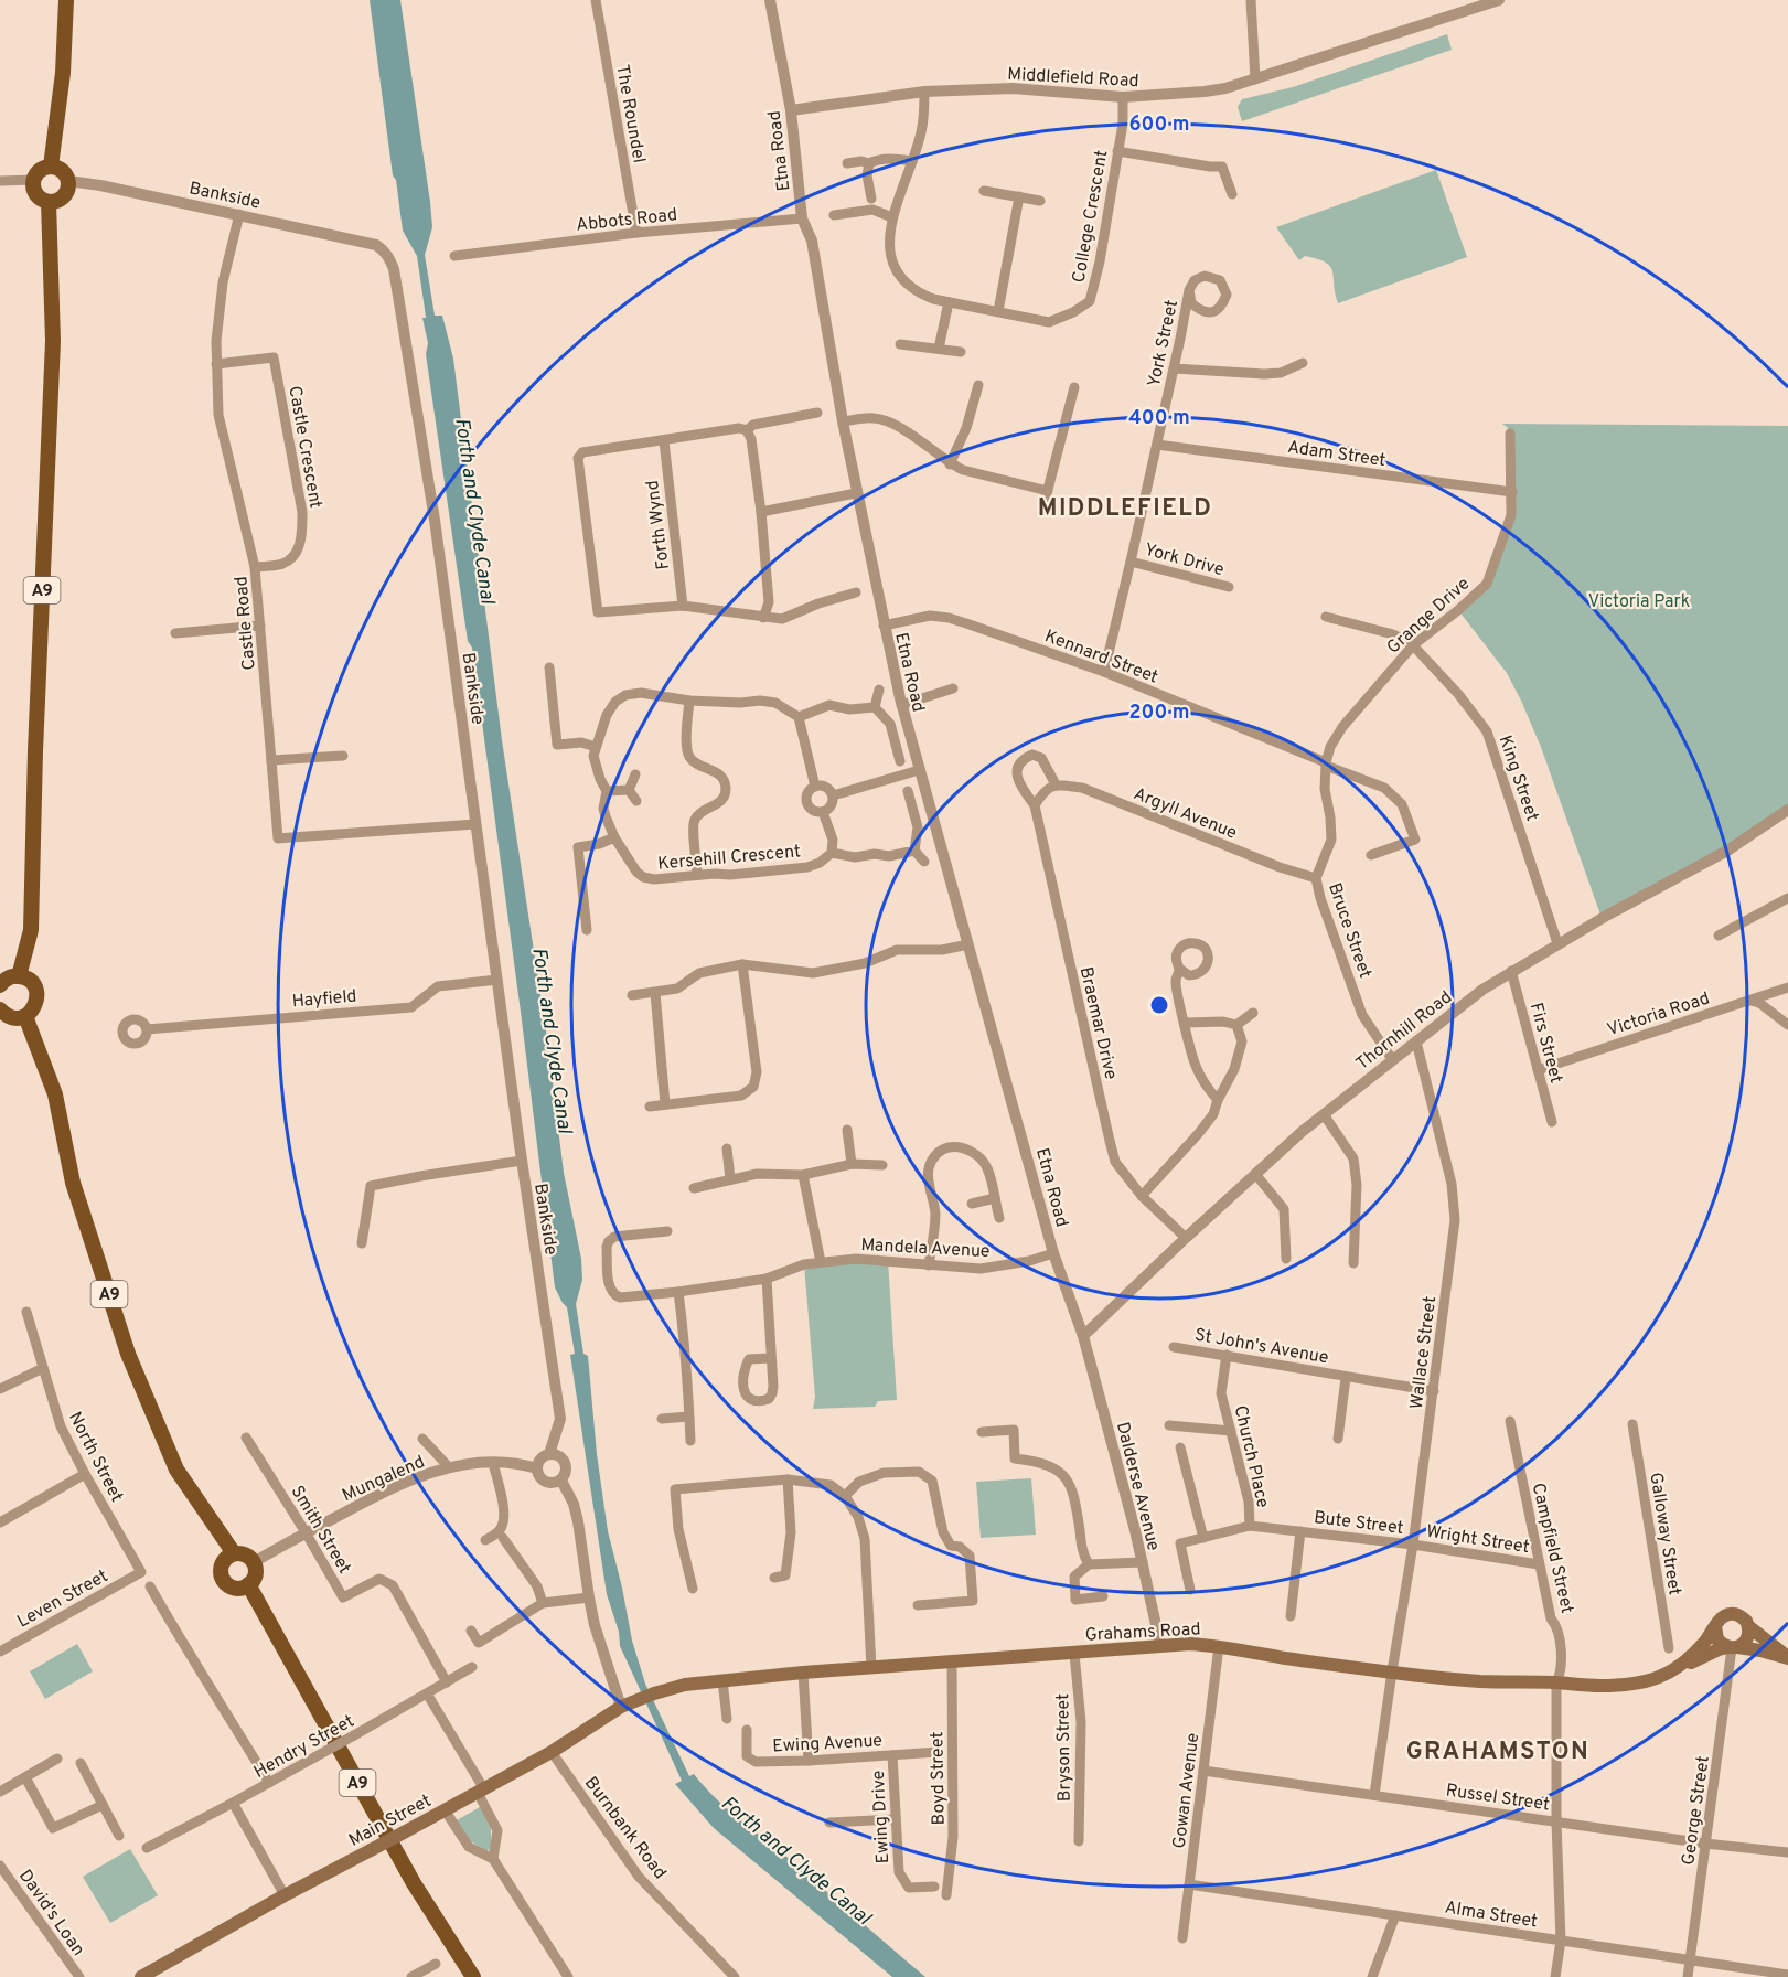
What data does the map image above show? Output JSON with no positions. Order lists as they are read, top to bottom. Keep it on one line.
{"streets":{"main road":["A9","Grahams Road","Main Street"],"street":["Middlefield Road","The Roundel","Etna Road","Bankside","College Crescent","Abbots Road","York Street","Castle Crescent","Adam Street","Forth Wynd","York Drive","Grange Drive","Castle Road","Kennard Street","King Street","Argyll Avenue","Kersehill Crescent","Bruce Street","Hayfield","Victoria Road","Braemar Drive","Thornhill Road","Firs Street","Mandela Avenue","St John's Avenue","Wallace Street","North Street","Church Place","Mungalend","Dalderse Avenue","Bute Street","Smith Street","Galloway Street","Wright Street","Campfield Street","Leven Street","Ewing Avenue","Hendry Street","Bryson Street","Boyd Street","Gowan Avenue","Russel Street","George Street","Ewing Drive","Burnbank Road","David's Loan","Alma Street"]},"crossings":[["Middlefield Road","Etna Road"],["Middlefield Road","College Crescent"],["The Roundel","Abbots Road"],["Etna Road","Abbots Road"],["Etna Road","Kennard Street"],["Etna Road","Thornhill Road"],["Etna Road","Mandela Avenue"],["Etna Road","Dalderse Avenue"],["Bankside","A9"],["Bankside","Castle Road"],["Bankside","Hayfield"],["Bankside","Mungalend"],["York Street","Adam Street"],["York Street","York Drive"],["York Street","Kennard Street"],["Castle Crescent","Castle Road"],["Adam Street","Grange Drive"],["A9","Mungalend"],["Grange Drive","Kennard Street"],["Grange Drive","King Street"],["Grange Drive","Bruce Street"],["Kennard Street","Bruce Street"],["King Street","Thornhill Road"],["Argyll Avenue","Bruce Street"],["Argyll Avenue","Braemar Drive"],["Bruce Street","Thornhill Road"],["Victoria Road","Firs Street"],["Braemar Drive","Thornhill Road"],["Thornhill Road","Firs Street"],["Thornhill Road","Wallace Street"],["Thornhill Road","Dalderse Avenue"],["St John's Avenue","Wallace Street"],["St John's Avenue","Church Place"],["Wallace Street","Bute Street"],["Wallace Street","Wright Street"],["Wallace Street","Grahams Road"],["Wallace Street","Russel Street"],["North Street","Leven Street"],["Church Place","Bute Street"],["Mungalend","Smith Street"],["Dalderse Avenue","Grahams Road"],["Bute Street","Wright Street"],["Smith Street","Hendry Street"],["Wright Street","Campfield Street"],["Campfield Street","Grahams Road"],["Campfield Street","Russel Street"],["Campfield Street","Alma Street"],["Grahams Road","Bryson Street"],["Grahams Road","Boyd Street"],["Grahams Road","Gowan Avenue"],["Grahams Road","George Street"],["Grahams Road","Main Street"],["Ewing Avenue","Ewing Drive"],["Gowan Avenue","Russel Street"],["Gowan Avenue","Alma Street"],["Russel Street","George Street"],["George Street","Alma Street"],["Main Street","Burnbank Road"]],"districts":["MIDDLEFIELD","GRAHAMSTON"],"water":["Forth and Clyde Canal"],"parks":["Victoria Park"],"rings":["600 m","400 m","200 m"]}
